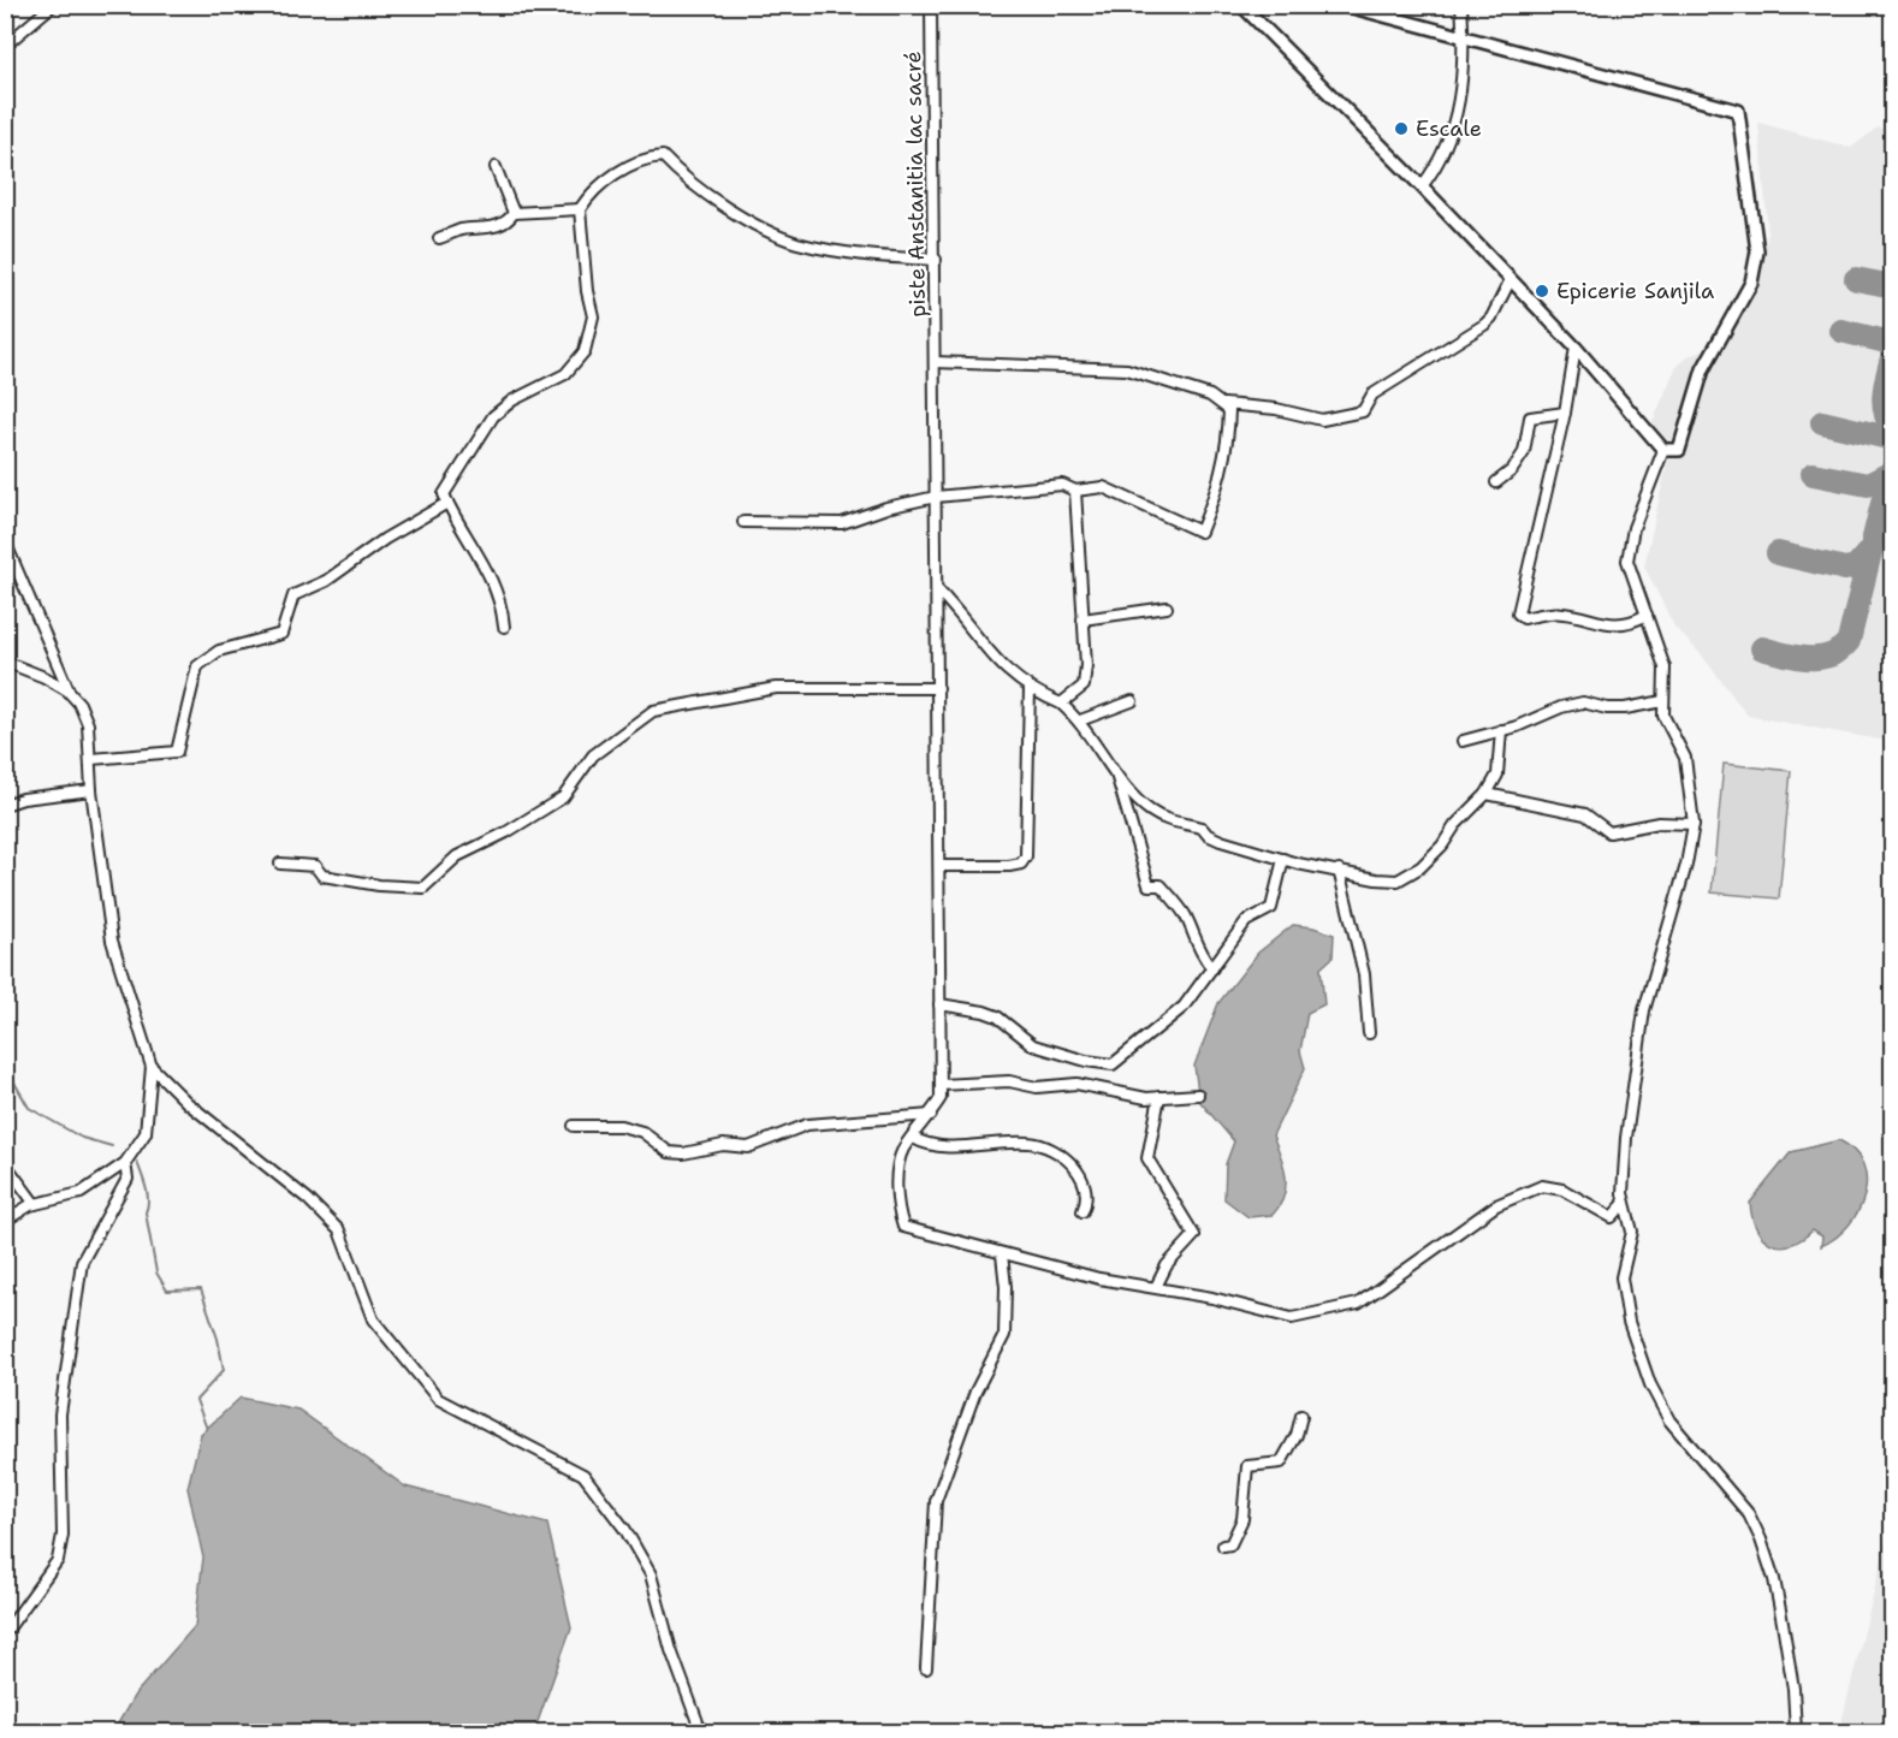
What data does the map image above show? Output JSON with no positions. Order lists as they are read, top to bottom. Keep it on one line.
{"streets":{"street":["piste Anstanitia lac sacré"]},"places":["Escale","Epicerie Sanjila"]}
